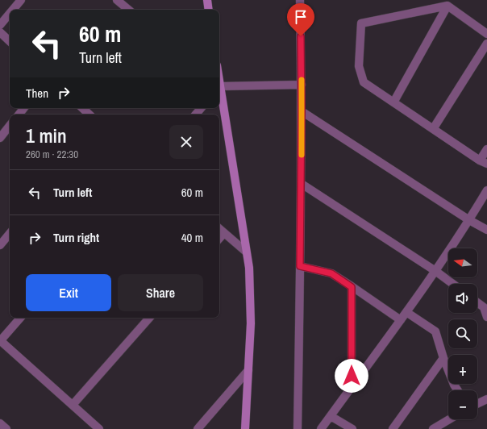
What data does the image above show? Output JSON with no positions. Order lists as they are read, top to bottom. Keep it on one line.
{"north":"left","page":{"turn":["60 m","Turn left"],"then":"Then","heading":["1 min","260 m · 22:30"],"list":[{"name":"Turn left","value":"60 m"},{"name":"Turn right","value":"40 m"}],"map_buttons":["+","−"],"buttons":["Exit","Share"]}}
